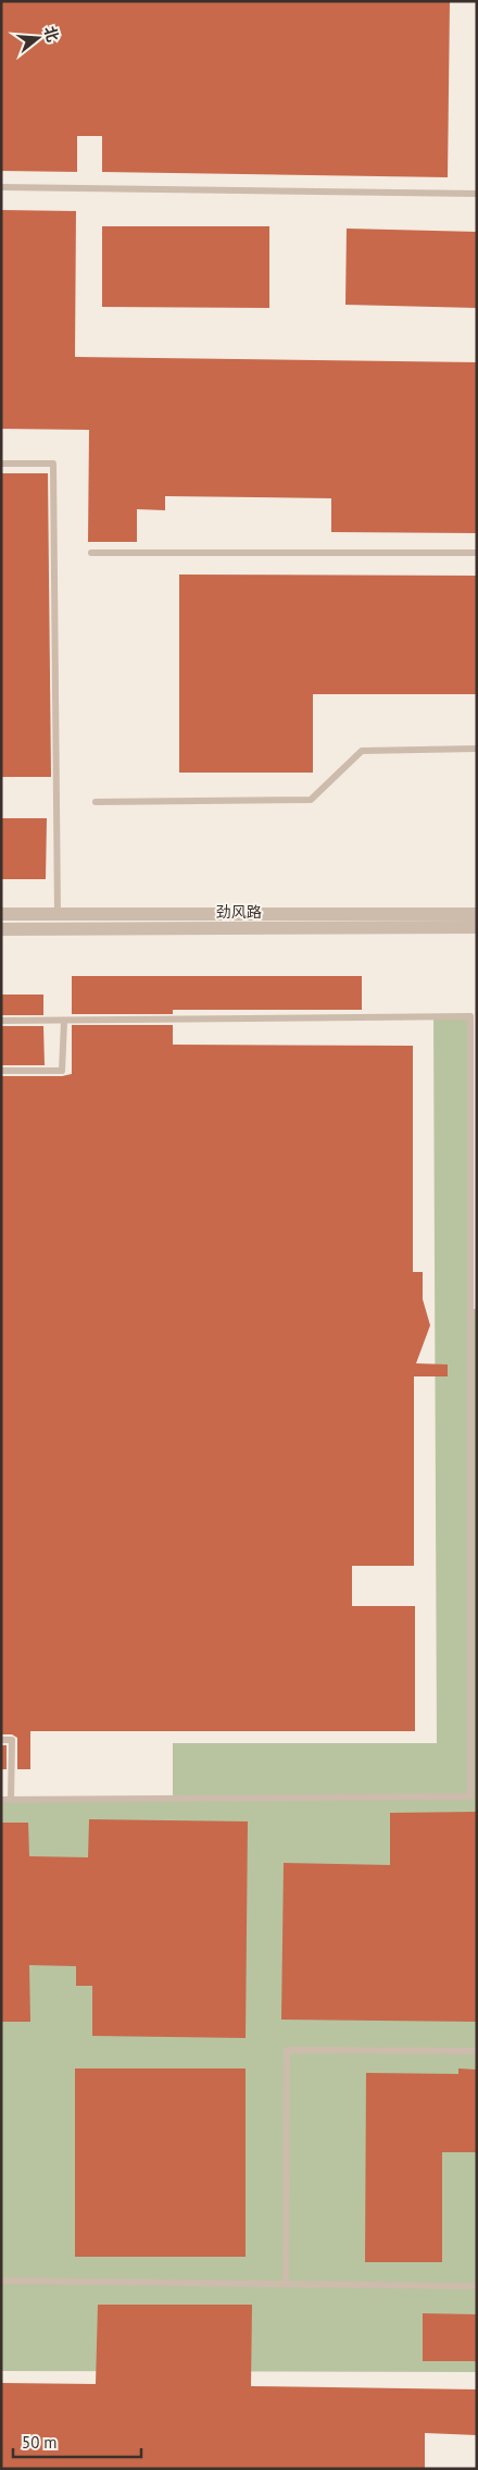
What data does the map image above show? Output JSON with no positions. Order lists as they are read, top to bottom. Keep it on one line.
{"streets":{"street":["劲风路"]},"scale_bar":"50 m","north":"right"}
